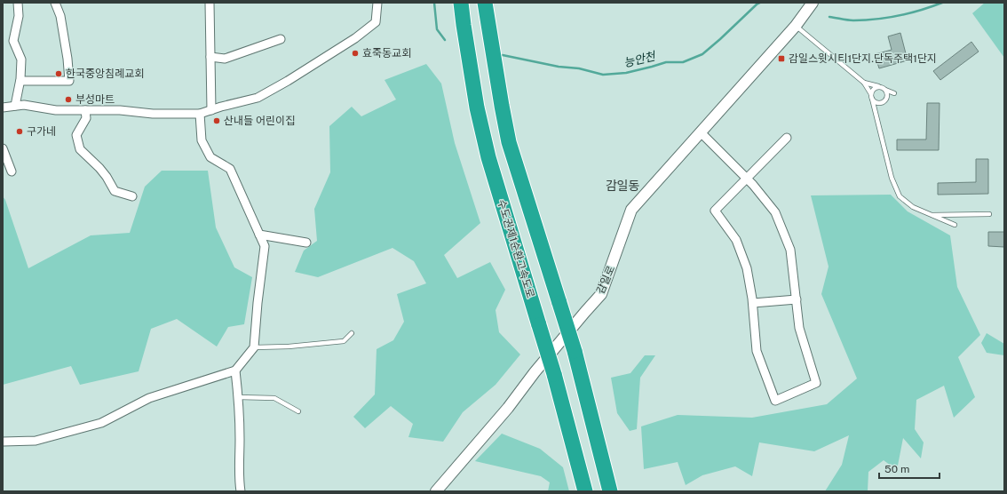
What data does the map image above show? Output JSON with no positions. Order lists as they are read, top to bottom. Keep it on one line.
{"streets":{"highway":["수도권제1순환고속도로"],"street":["감일로"]},"districts":["감일동"],"water":["능안천"],"places":{"other":["효죽동교회","한국중앙침례교회","부성마트","산내들 어린이집","구가네"],"transit":["감일스윗시티1단지.단독주택1단지"]},"scale_bar":"50 m"}
